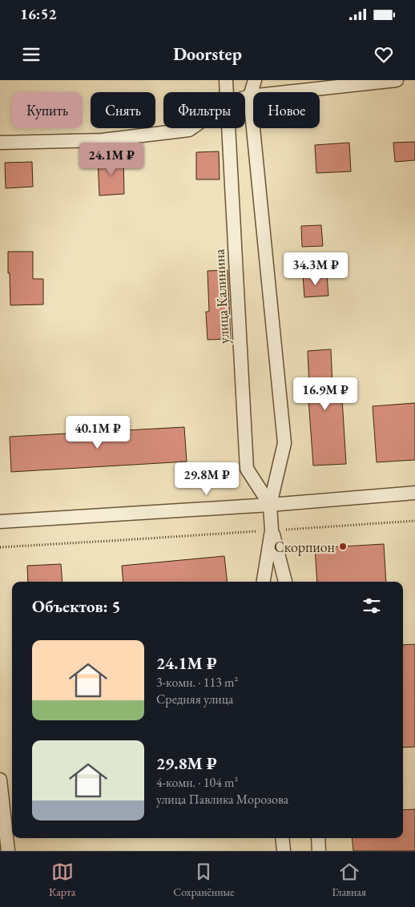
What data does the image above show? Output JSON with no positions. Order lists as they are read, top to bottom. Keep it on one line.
{"streets":{"street":["улица Калинина"]},"places":["Скорпион"],"page":{"status":"16:52","header":"Doorstep","chip":["Купить","Снять","Фильтры","Новое"],"price":["24.1M ₽","34.3M ₽","16.9M ₽","40.1M ₽","29.8M ₽"],"heading":"Объектов: 5","list":[{"name":"24.1M ₽","note":"3-комн. · 113 m² · Средняя улица"},{"name":"29.8M ₽","note":"4-комн. · 104 m² · улица Павлика Морозова"}],"tabs":["Карта","Сохранённые","Главная"]}}
